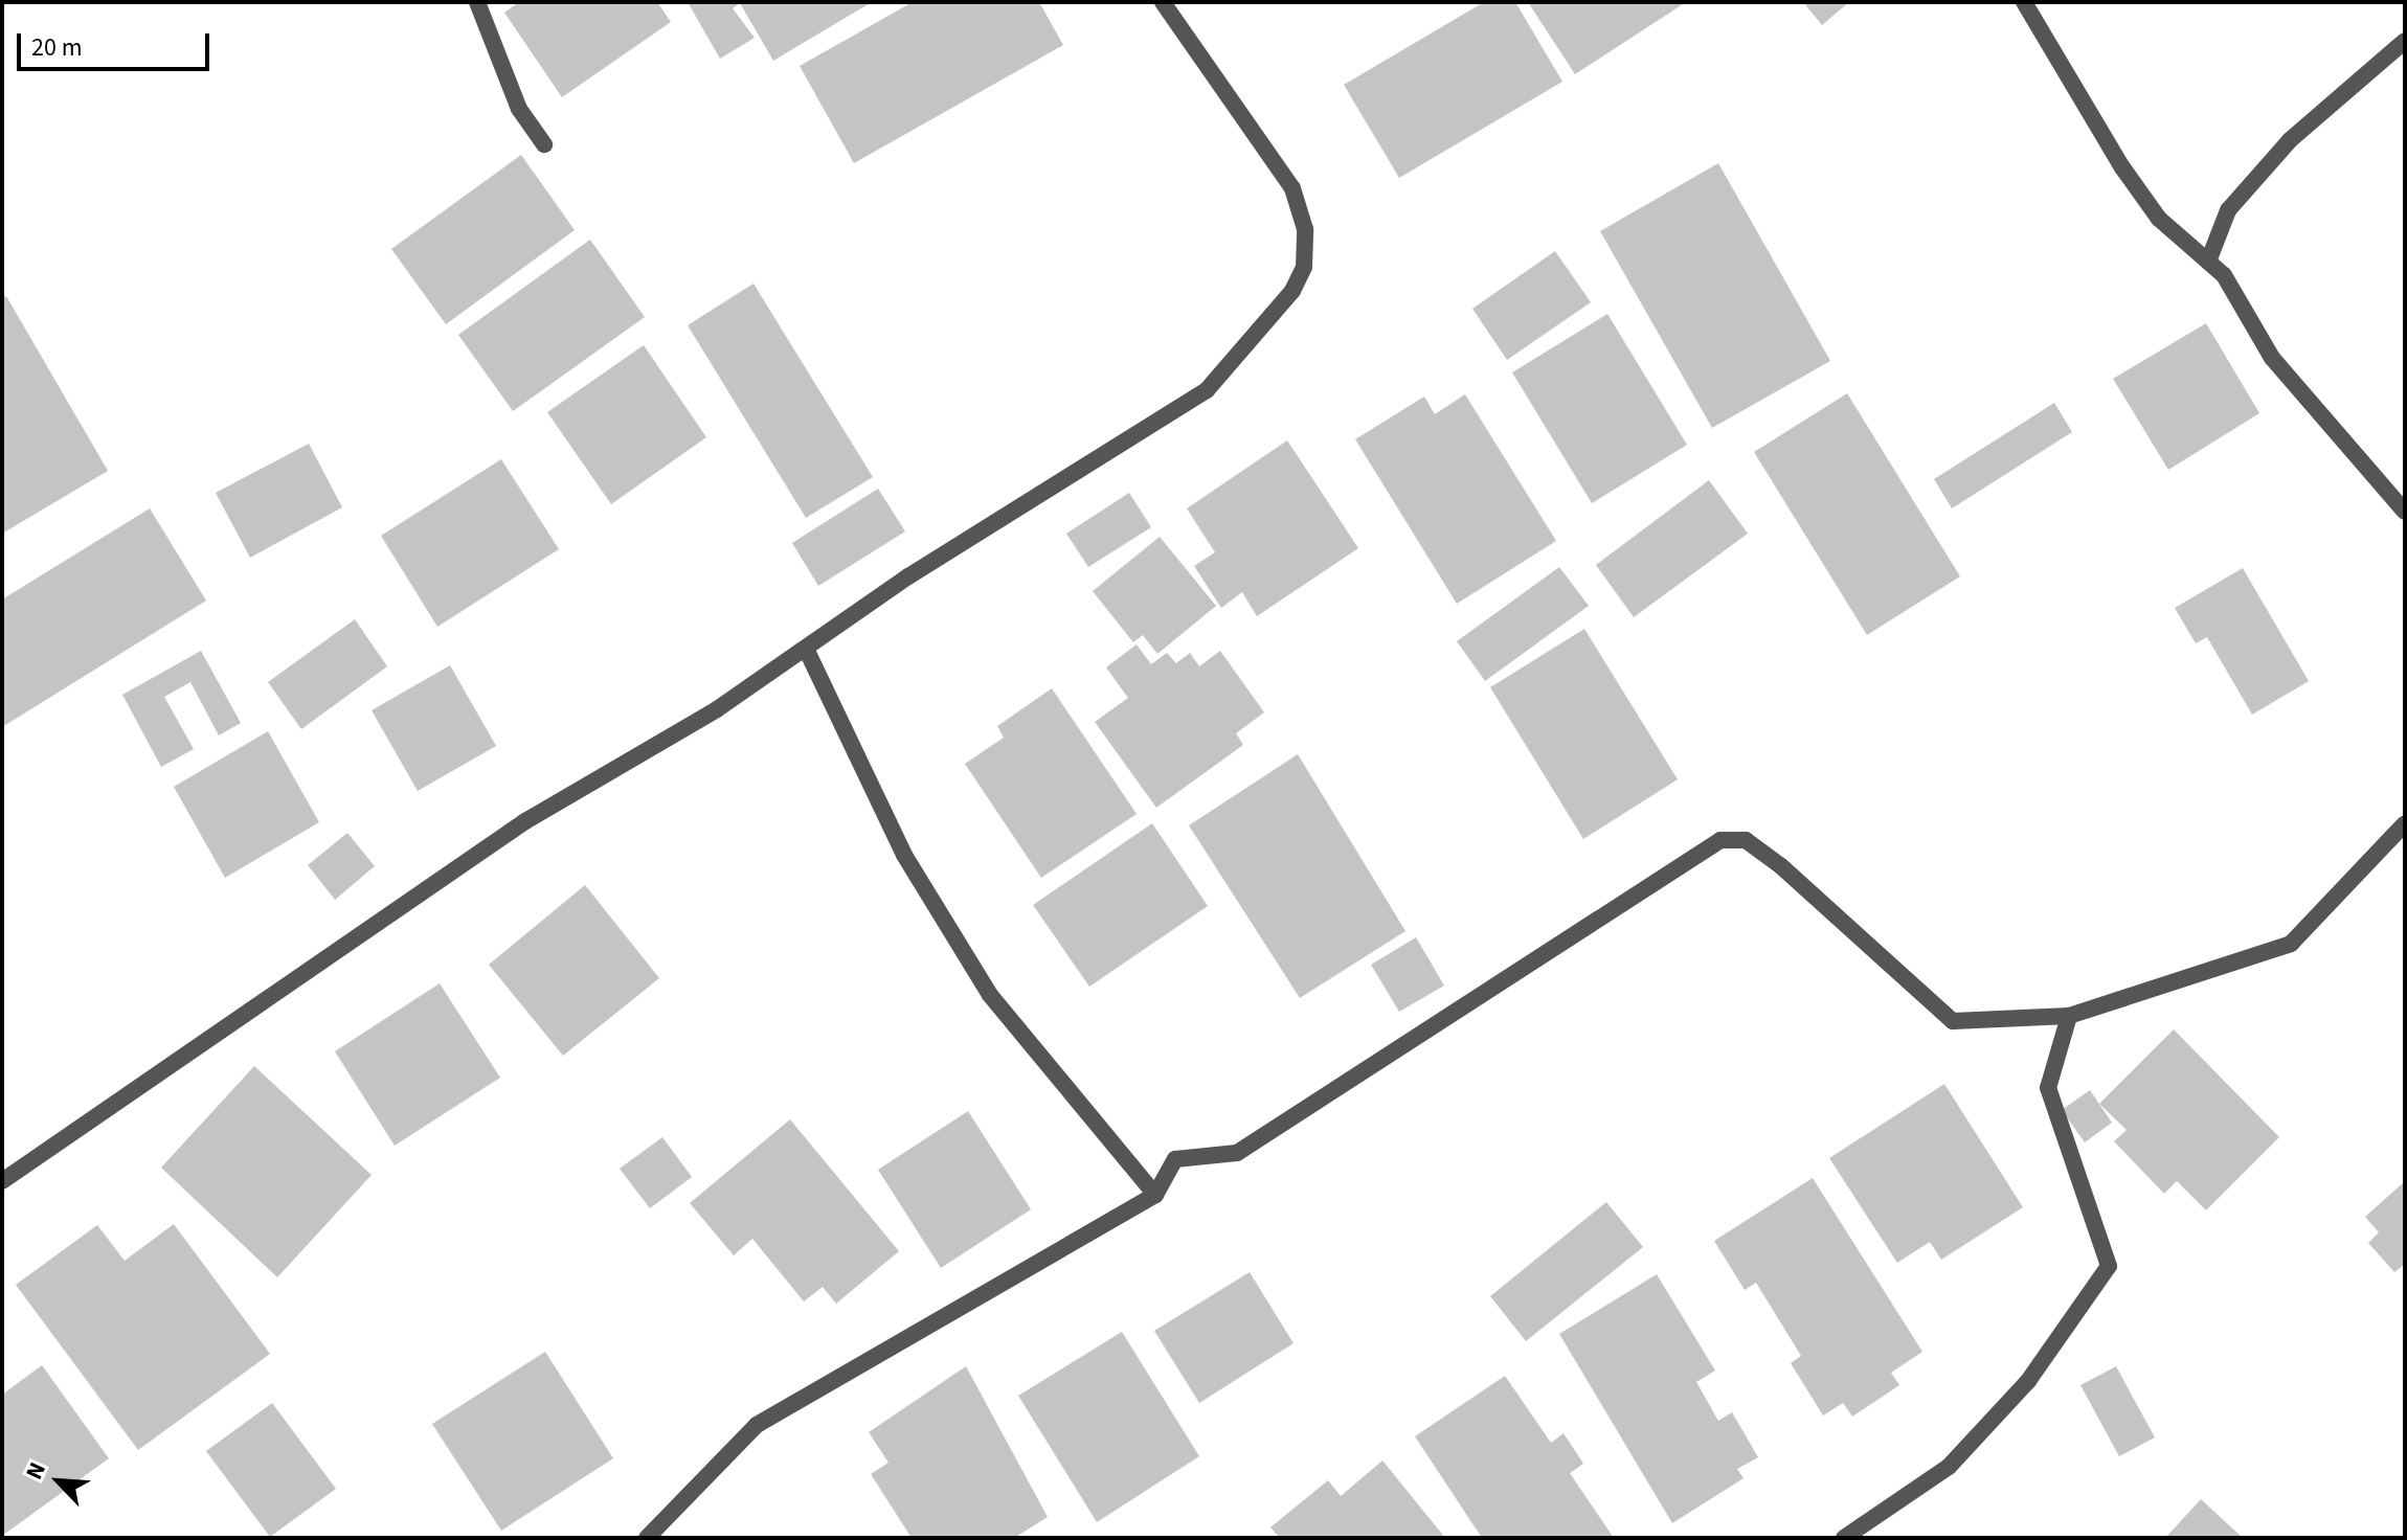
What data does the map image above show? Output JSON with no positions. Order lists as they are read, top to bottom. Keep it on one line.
{"scale_bar":"20 m","north":"top left"}
